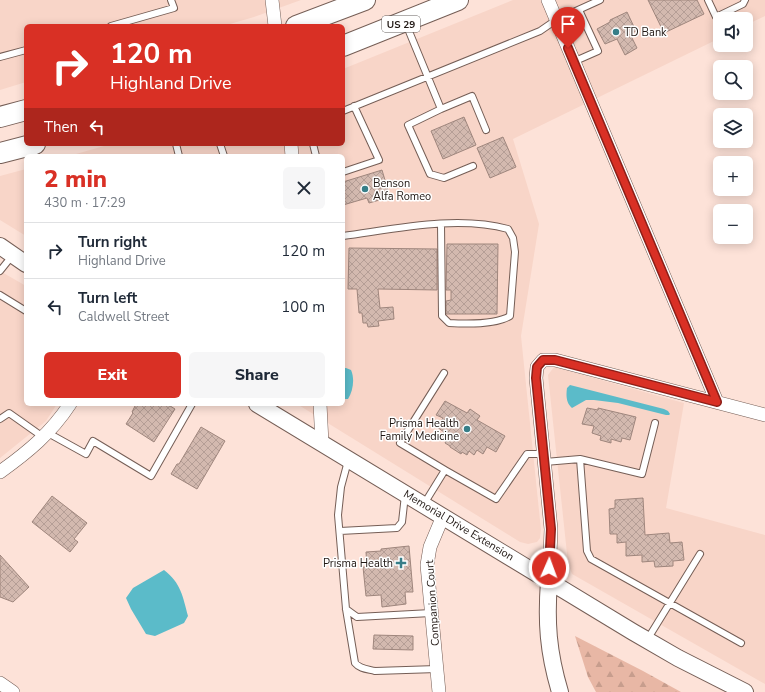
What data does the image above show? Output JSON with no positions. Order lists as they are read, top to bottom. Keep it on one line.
{"streets":{"main road":["US 29"],"street":["Memorial Drive Extension","Companion Court"]},"crossings":[["Memorial Drive Extension","Companion Court"]],"places":{"other":["TD Bank","Benson Alfa Romeo","Prisma Health Family Medicine"],"health":["Prisma Health"]},"page":{"map_buttons":["+","−"],"turn":["120 m","Highland Drive"],"then":"Then","heading":["2 min","430 m · 17:29"],"list":[{"name":"Turn right","note":"Highland Drive","value":"120 m"},{"name":"Turn left","note":"Caldwell Street","value":"100 m"}],"buttons":["Exit","Share"]}}
